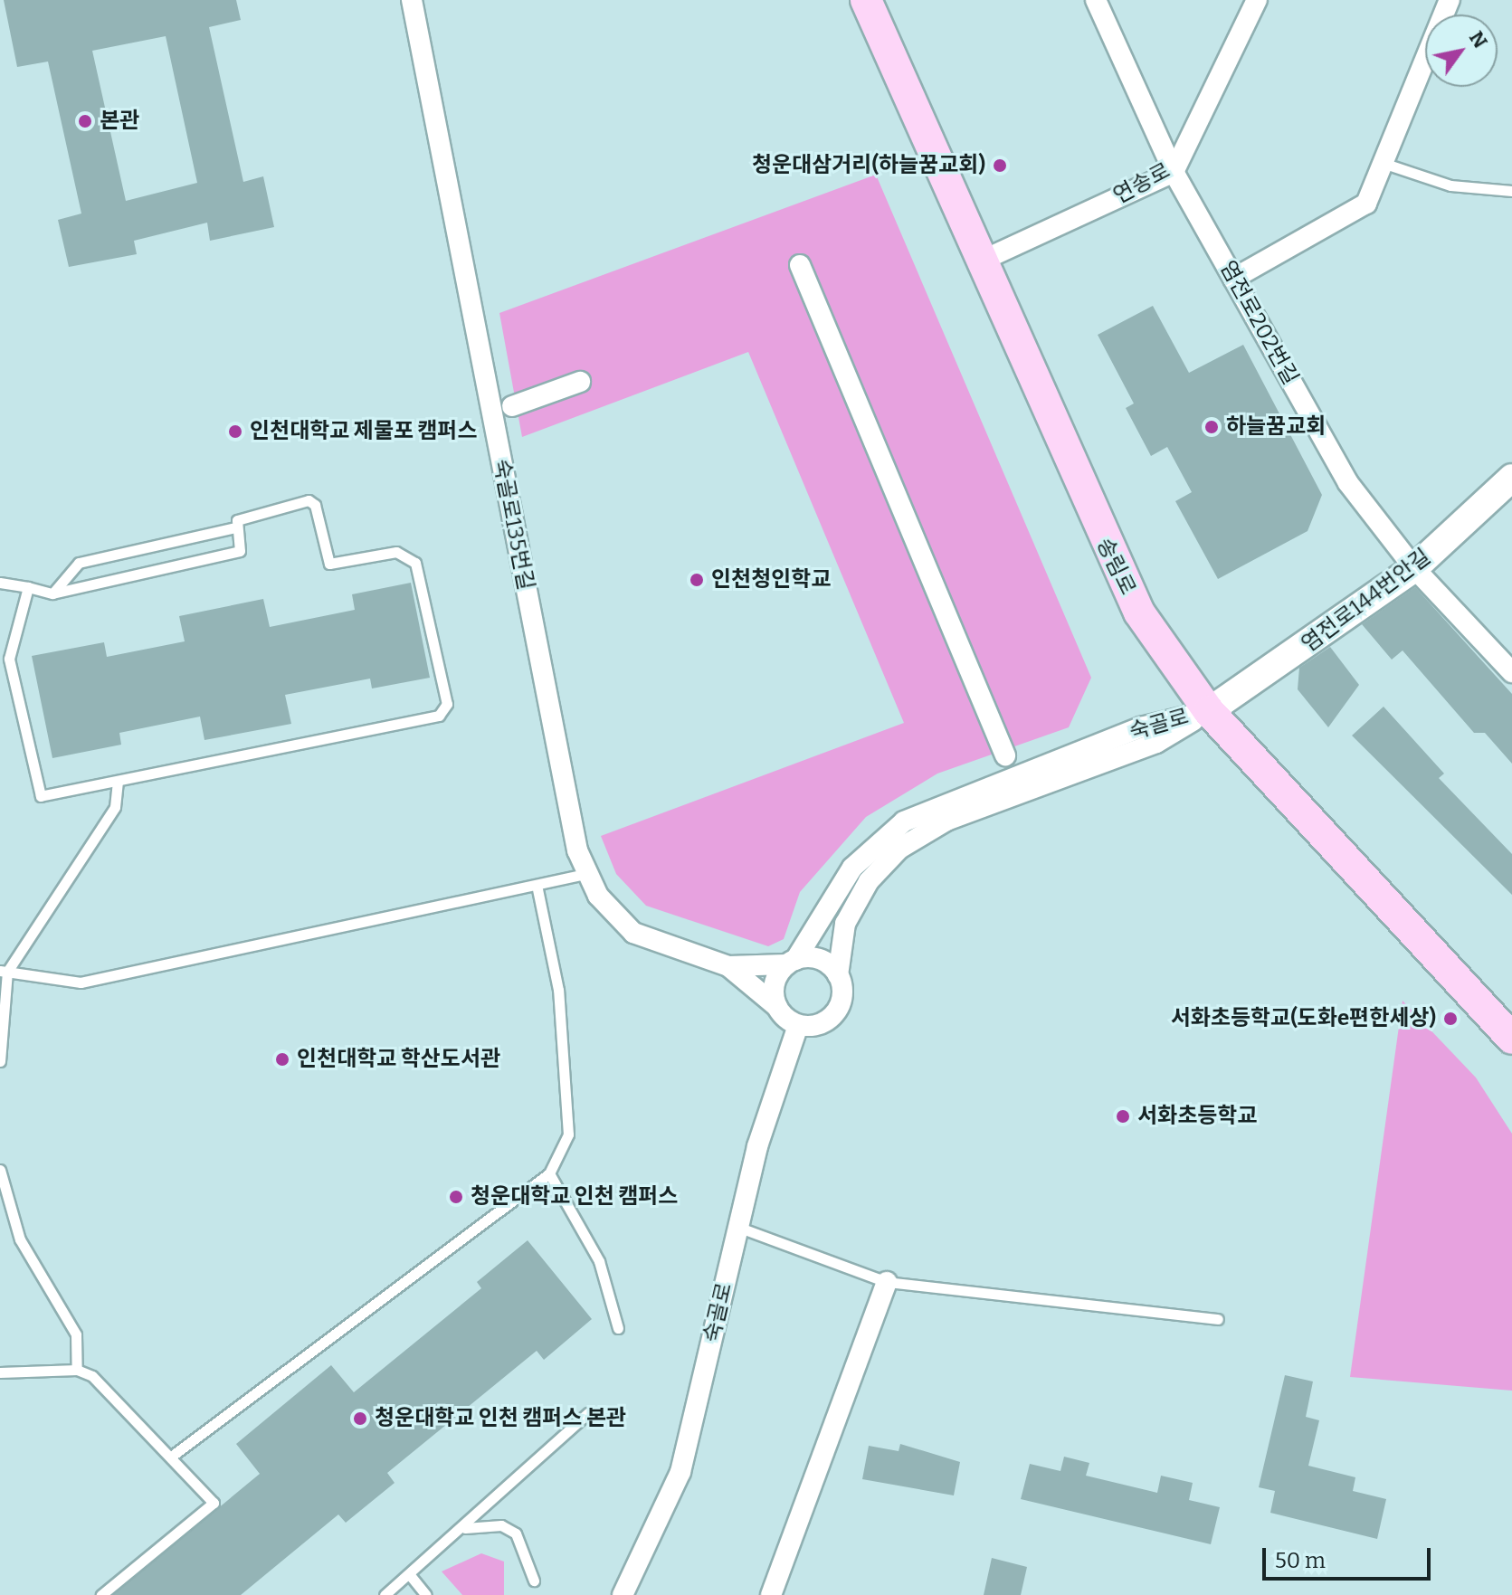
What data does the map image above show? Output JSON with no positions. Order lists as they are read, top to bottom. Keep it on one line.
{"streets":{"main road":["송림로"],"street":["연송로","염전로202번길","숙골로135번길","염전로144번안길","숙골로"]},"crossings":[["연송로","염전로202번길"],["연송로","송림로"],["염전로202번길","염전로144번안길"],["숙골로135번길","숙골로"],["송림로","염전로144번안길"],["송림로","숙골로"],["염전로144번안길","숙골로"]],"places":["본관","청운대삼거리(하늘꿈교회)","하늘꿈교회","인천대학교 제물포 캠퍼스","인천청인학교","서화초등학교(도화e편한세상)","인천대학교 학산도서관","서화초등학교","청운대학교 인천 캠퍼스","청운대학교 인천 캠퍼스 본관"],"scale_bar":"50 m","north":"top right"}
